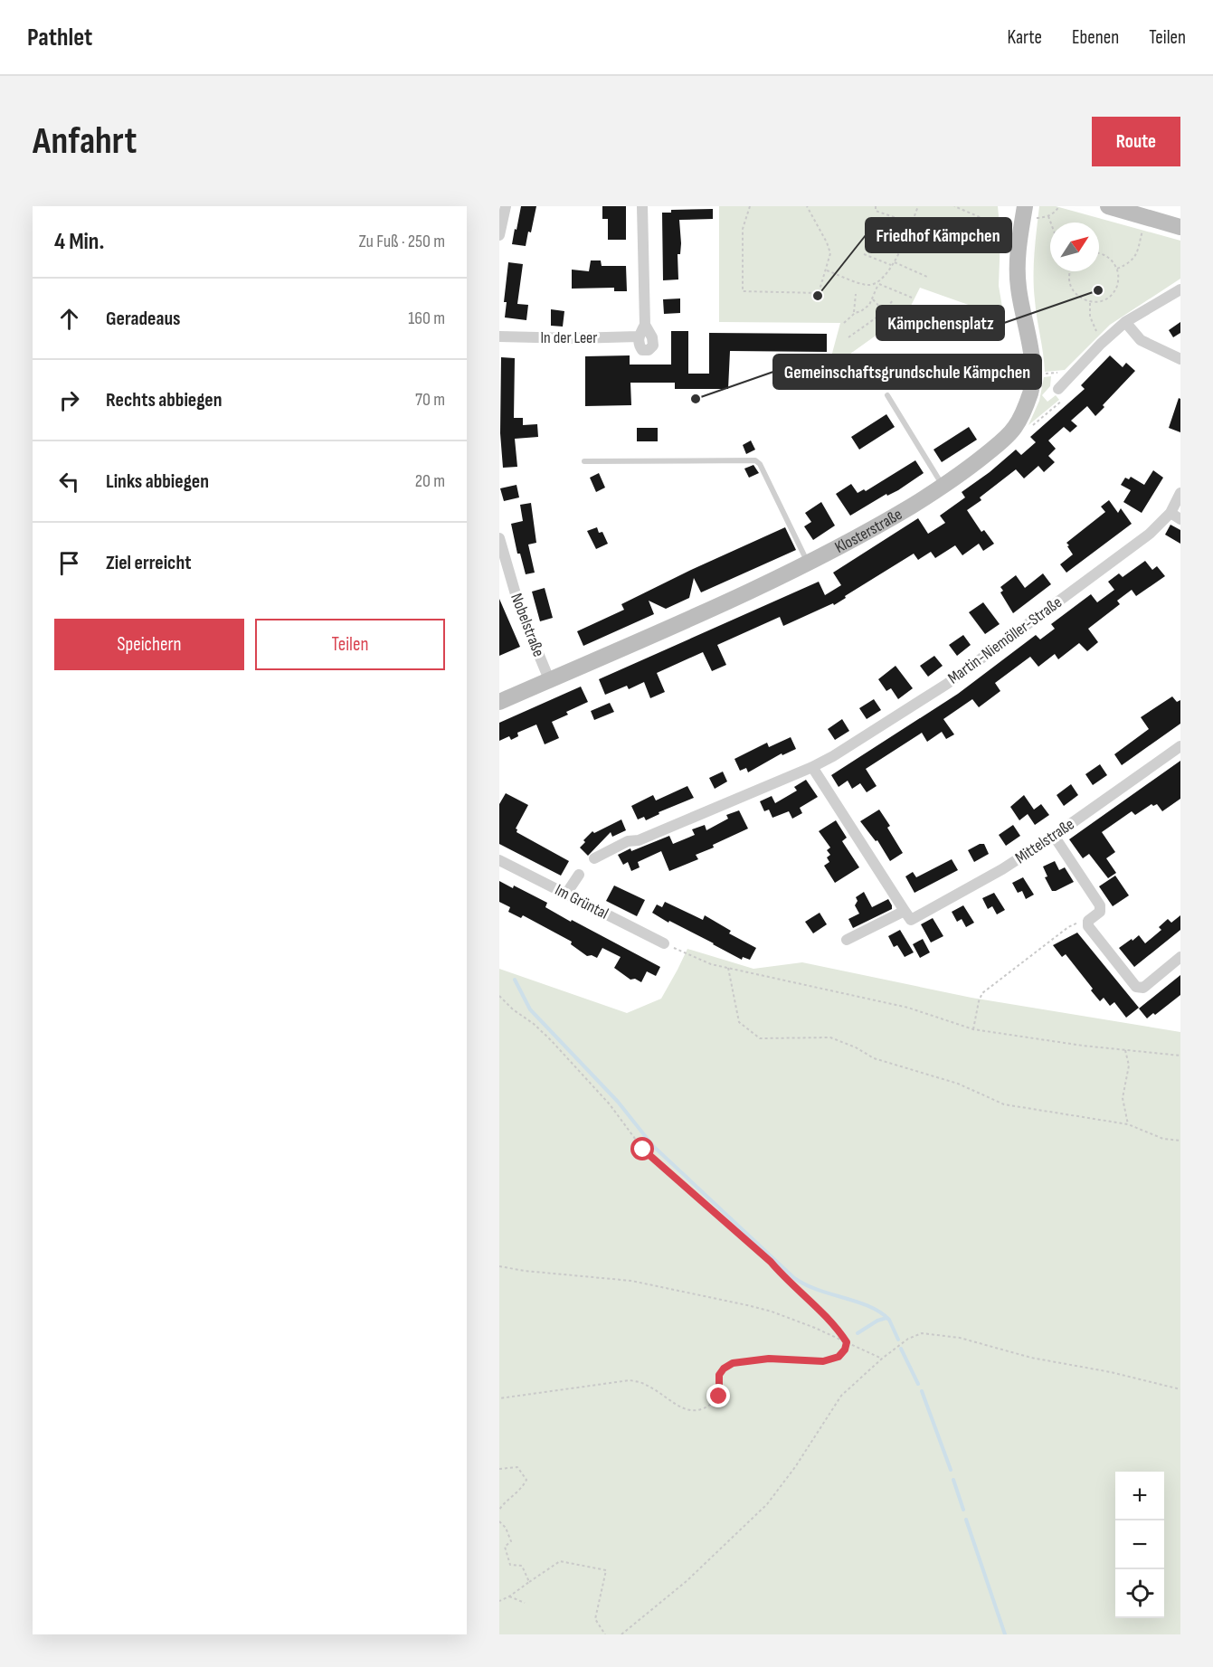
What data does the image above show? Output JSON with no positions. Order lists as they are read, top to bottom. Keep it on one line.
{"streets":{"main road":["Klosterstraße"],"street":["In der Leer","Nobelstraße","Martin-Niemöller-Straße","Mittelstraße","Im Grüntal"]},"crossings":[["Klosterstraße","Nobelstraße"]],"places":["Kämpchensplatz","Friedhof Kämpchen","Gemeinschaftsgrundschule Kämpchen"],"north":"top right","page":{"header":"Pathlet","nav":["Karte","Ebenen","Teilen"],"buttons":["Route",["Speichern","Teilen"]],"title":"Anfahrt","heading":["4 Min.","Zu Fuß · 250 m"],"list":[["Geradeaus","160 m"],["Rechts abbiegen","70 m"],["Links abbiegen","20 m"],"Ziel erreicht"],"map_buttons":["+","−"]}}
